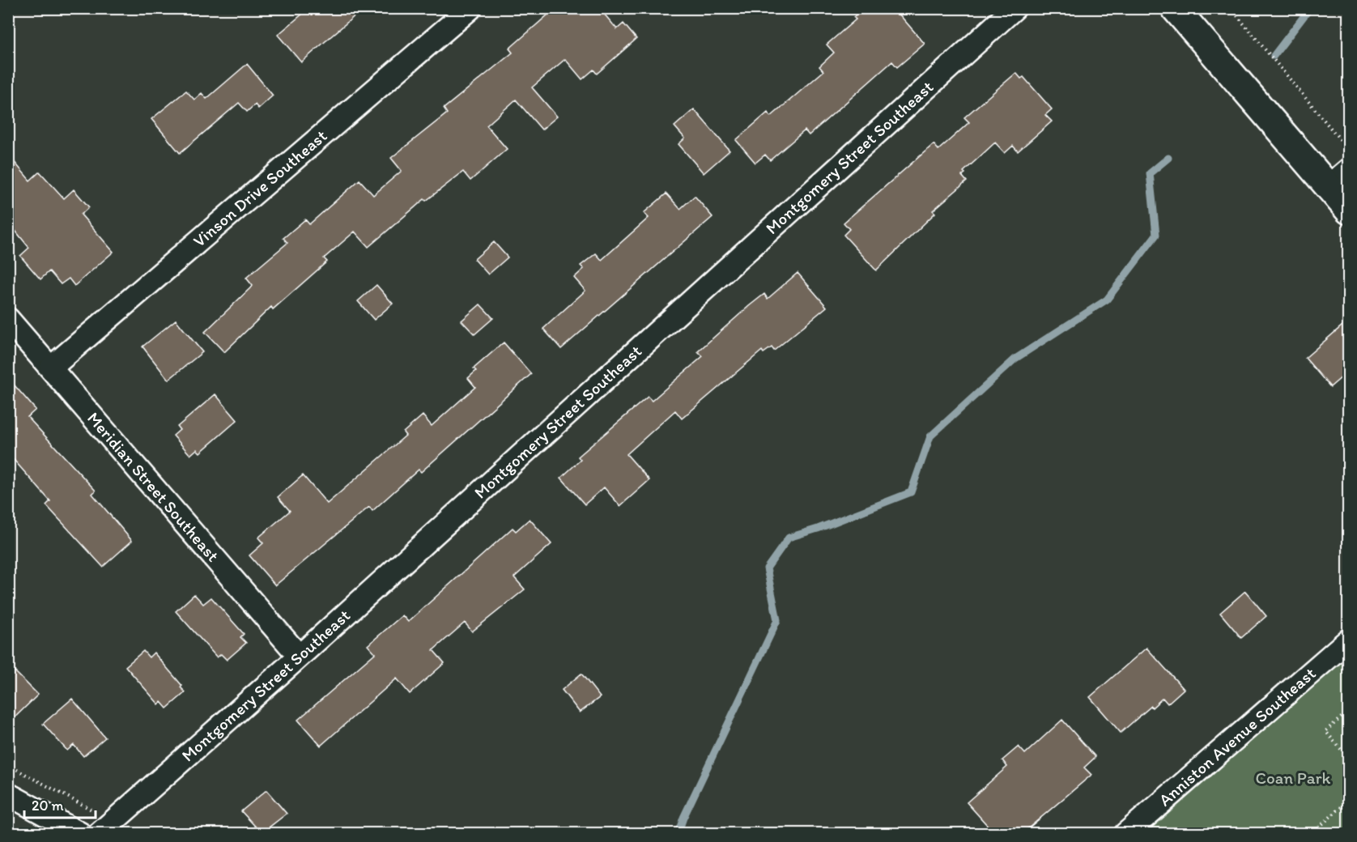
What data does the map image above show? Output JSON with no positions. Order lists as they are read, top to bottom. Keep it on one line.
{"streets":{"street":["Montgomery Street Southeast","Vinson Drive Southeast","Meridian Street Southeast","Anniston Avenue Southeast"]},"crossings":[["Montgomery Street Southeast","Meridian Street Southeast"],["Vinson Drive Southeast","Meridian Street Southeast"]],"parks":["Coan Park"],"scale_bar":"20 m"}
